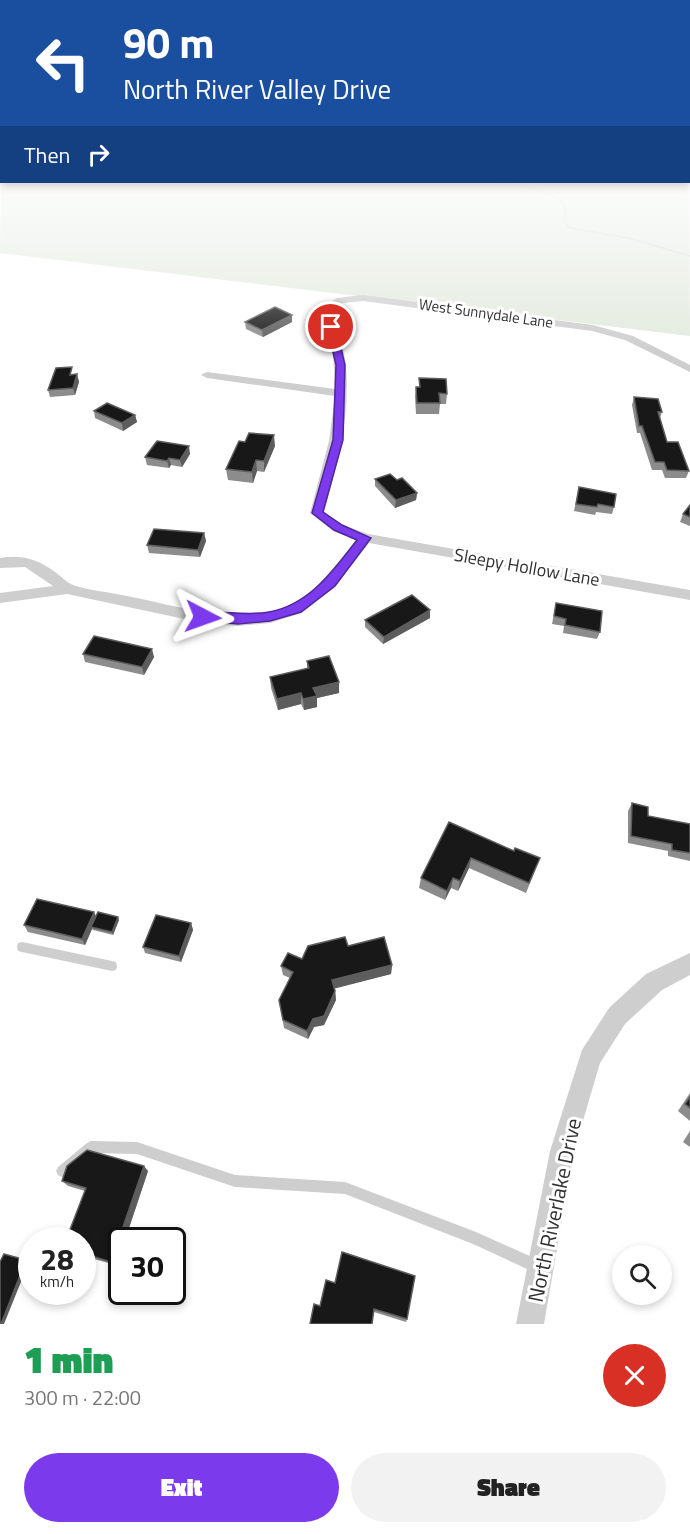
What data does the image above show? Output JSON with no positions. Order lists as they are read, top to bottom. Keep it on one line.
{"streets":{"street":["West Sunnydale Lane","Sleepy Hollow Lane","North Riverlake Drive"]},"crossings":[["West Sunnydale Lane","Sleepy Hollow Lane"]],"page":{"turn":["90 m","North River Valley Drive"],"then":"Then","speed":"28 km/h","limit":"30","heading":["1 min","300 m · 22:00"],"buttons":["Exit","Share"]}}
